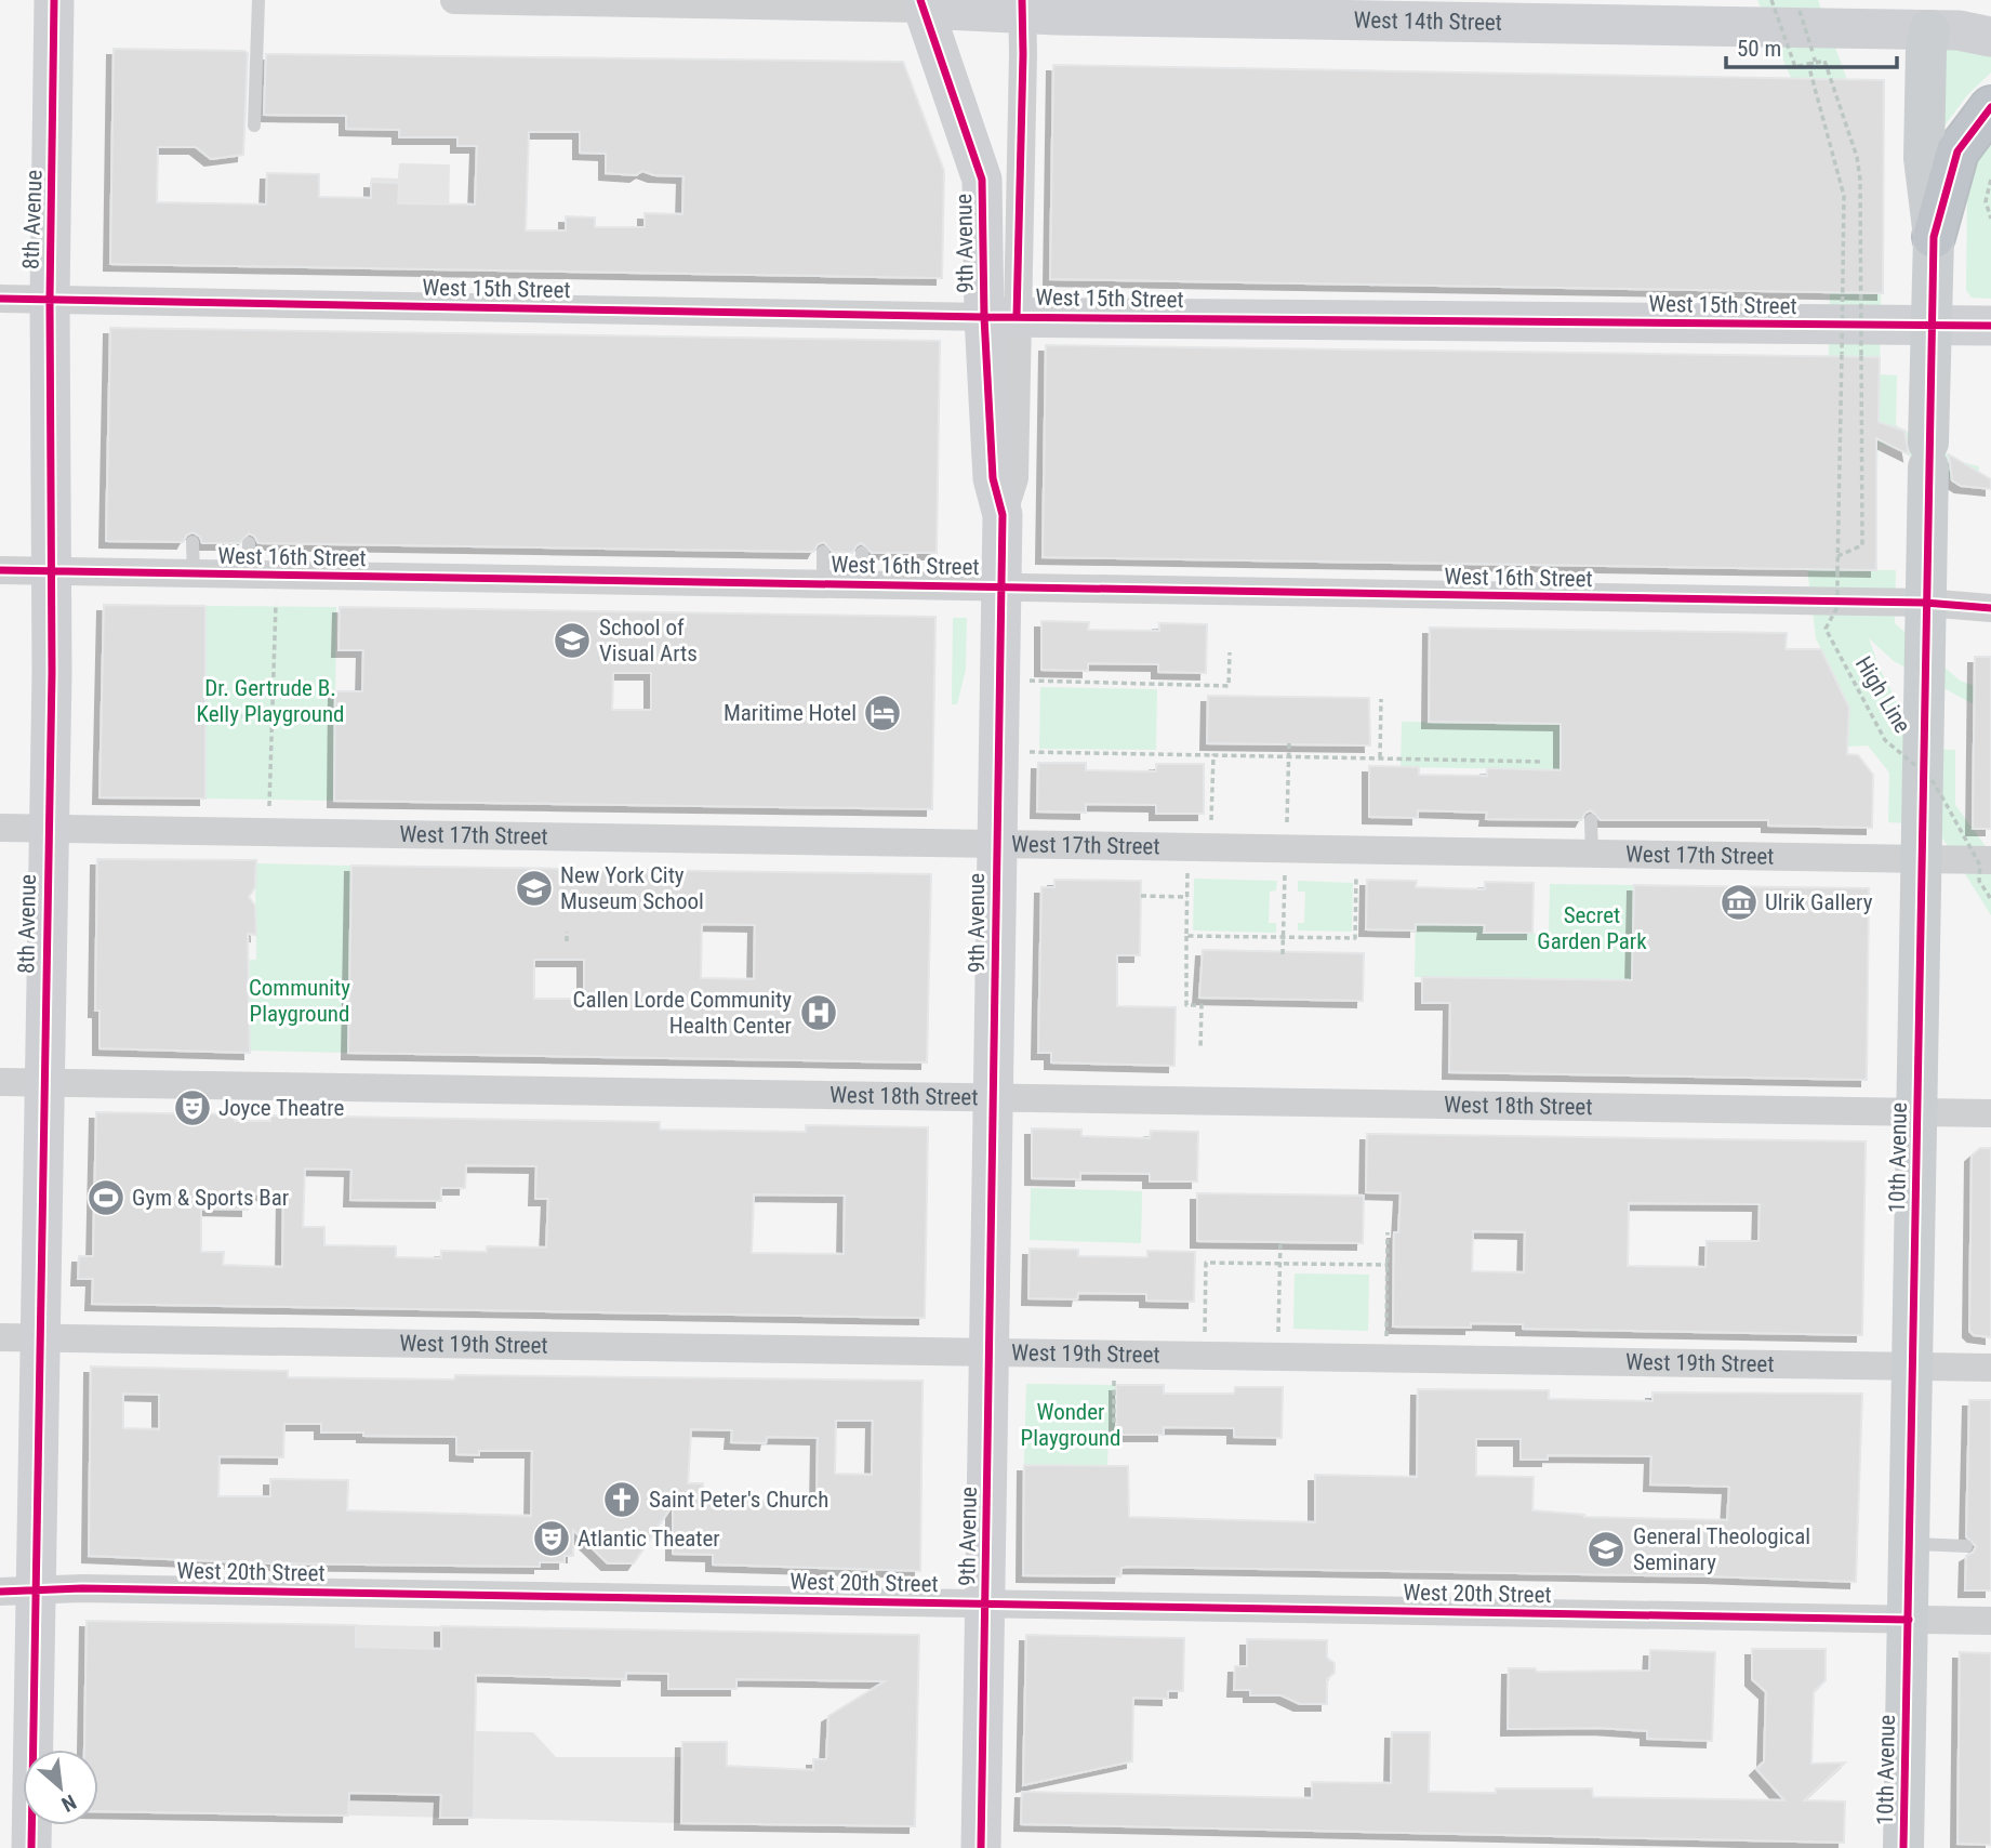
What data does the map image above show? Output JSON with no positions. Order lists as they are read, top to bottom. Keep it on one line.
{"streets":{"main road":["West 14th Street","8th Avenue","9th Avenue","West 15th Street","10th Avenue"],"street":["West 16th Street","West 17th Street","West 18th Street","West 19th Street","West 20th Street"],"cycle path":["High Line"]},"crossings":[["West 14th Street","9th Avenue"],["West 14th Street","10th Avenue"],["8th Avenue","West 15th Street"],["8th Avenue","West 16th Street"],["8th Avenue","West 17th Street"],["8th Avenue","West 18th Street"],["8th Avenue","West 19th Street"],["8th Avenue","West 20th Street"],["9th Avenue","West 15th Street"],["9th Avenue","West 16th Street"],["9th Avenue","West 17th Street"],["9th Avenue","West 18th Street"],["9th Avenue","West 19th Street"],["9th Avenue","West 20th Street"],["West 15th Street","10th Avenue"],["West 16th Street","10th Avenue"],["West 17th Street","10th Avenue"],["West 18th Street","10th Avenue"],["10th Avenue","West 19th Street"],["10th Avenue","West 20th Street"]],"parks":["Dr. Gertrude B. Kelly Playground","Secret Garden Park","Community Playground","Wonder Playground"],"places":{"school or university":["School of Visual Arts","New York City Museum School","General Theological Seminary"],"hotel":["Maritime Hotel"],"museum":["Ulrik Gallery"],"hospital":["Callen Lorde Community Health Center"],"theatre":["Joyce Theatre","Atlantic Theater"],"sports":["Gym & Sports Bar"],"church":["Saint Peter's Church"]},"scale_bar":"50 m","north":"bottom right"}
